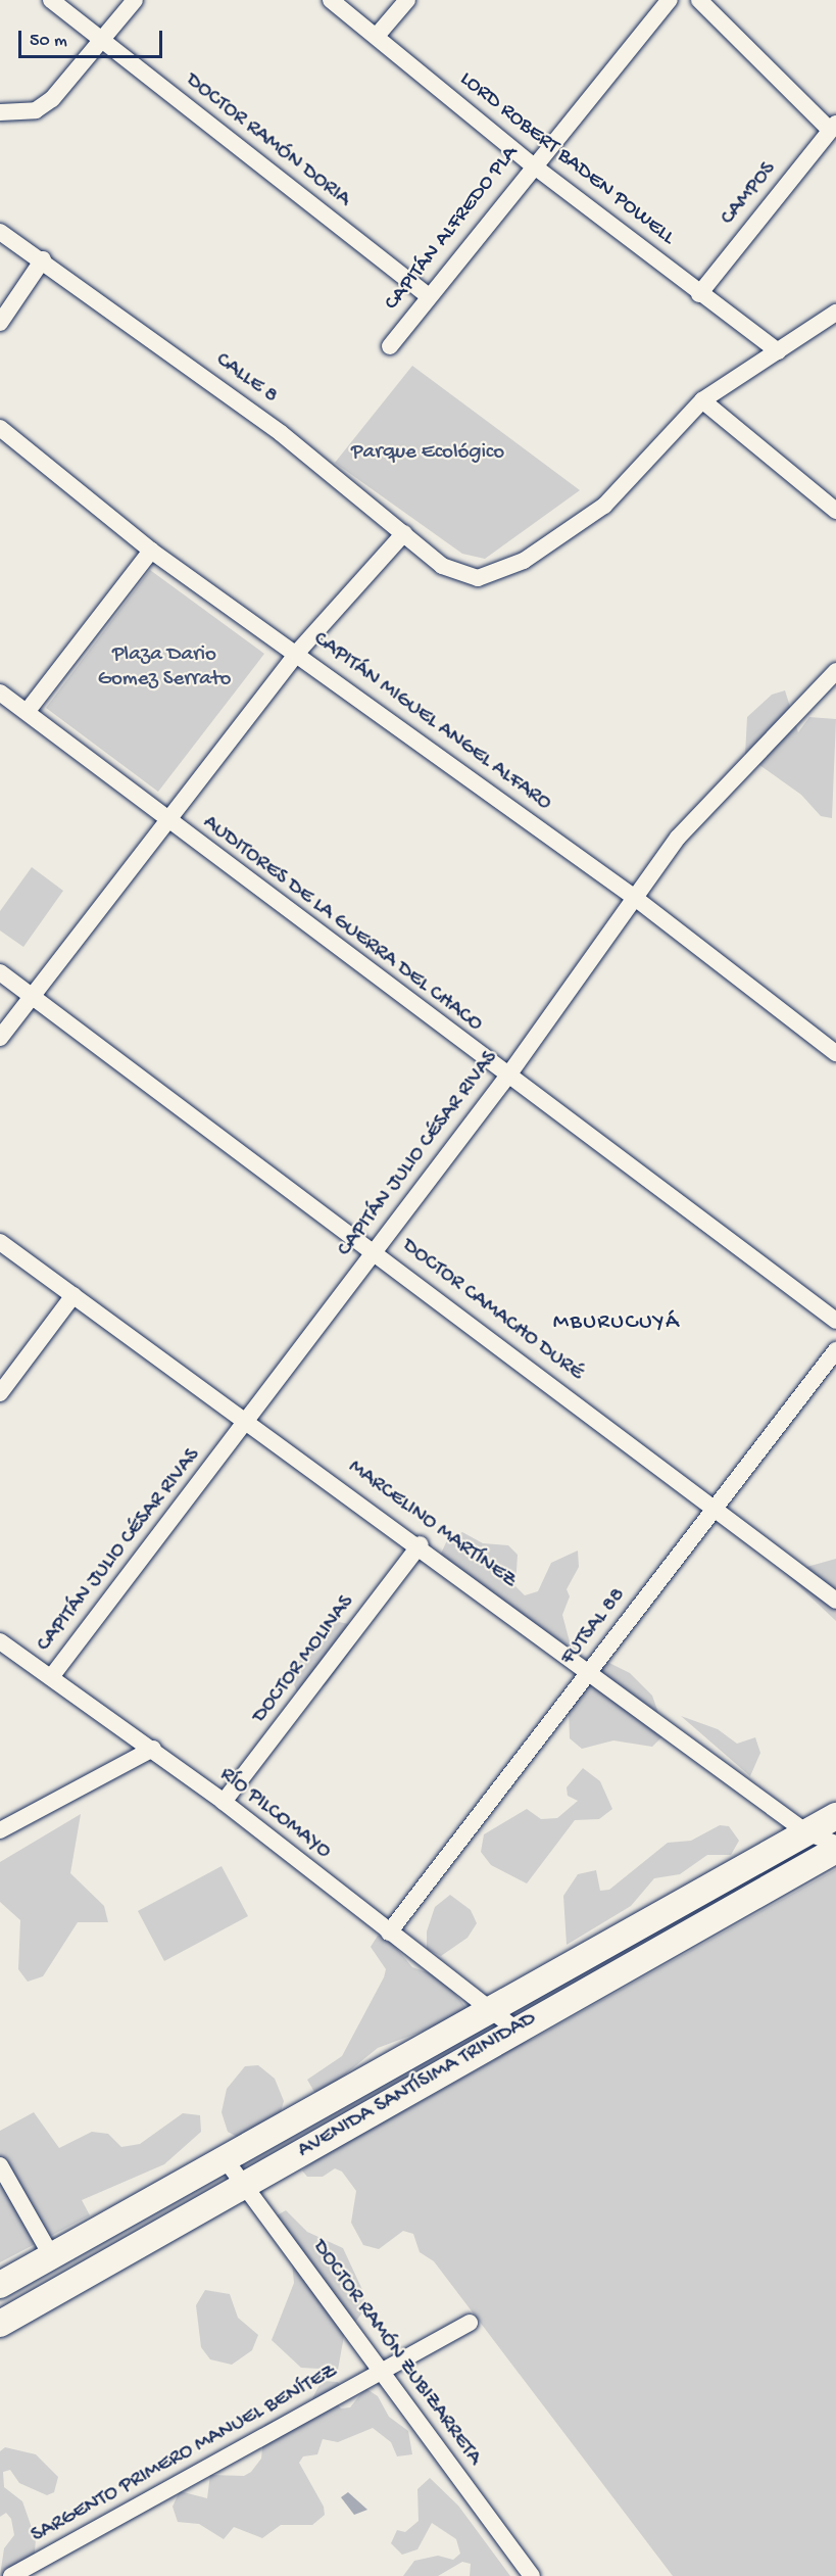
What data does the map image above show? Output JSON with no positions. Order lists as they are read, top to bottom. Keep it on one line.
{"streets":{"main road":["AVENIDA SANTÍSIMA TRINIDAD"],"street":["DOCTOR RAMÓN DORIA","LORD ROBERT BADEN POWELL","CAMPOS","CAPITÁN ALFREDO PLA","CALLE 8","CAPITÁN MIGUEL ANGEL ALFARO","AUDITORES DE LA GUERRA DEL CHACO","CAPITÁN JULIO CÉSAR RIVAS","DOCTOR CAMACHO DURÉ","MARCELINO MARTÍNEZ","FUTSAL 88","DOCTOR MOLINAS","RÍO PILCOMAYO","DOCTOR RAMÓN ZUBIZARRETA","SARGENTO PRIMERO MANUEL BENÍTEZ"]},"crossings":[["DOCTOR RAMÓN DORIA","CAPITÁN ALFREDO PLA"],["LORD ROBERT BADEN POWELL","CAMPOS"],["LORD ROBERT BADEN POWELL","CAPITÁN ALFREDO PLA"],["CAPITÁN MIGUEL ANGEL ALFARO","CAPITÁN JULIO CÉSAR RIVAS"],["AUDITORES DE LA GUERRA DEL CHACO","CAPITÁN JULIO CÉSAR RIVAS"],["CAPITÁN JULIO CÉSAR RIVAS","DOCTOR CAMACHO DURÉ"],["CAPITÁN JULIO CÉSAR RIVAS","MARCELINO MARTÍNEZ"],["CAPITÁN JULIO CÉSAR RIVAS","RÍO PILCOMAYO"],["DOCTOR CAMACHO DURÉ","FUTSAL 88"],["MARCELINO MARTÍNEZ","FUTSAL 88"],["MARCELINO MARTÍNEZ","DOCTOR MOLINAS"],["MARCELINO MARTÍNEZ","AVENIDA SANTÍSIMA TRINIDAD"],["FUTSAL 88","RÍO PILCOMAYO"],["DOCTOR MOLINAS","RÍO PILCOMAYO"],["RÍO PILCOMAYO","AVENIDA SANTÍSIMA TRINIDAD"],["AVENIDA SANTÍSIMA TRINIDAD","DOCTOR RAMÓN ZUBIZARRETA"],["DOCTOR RAMÓN ZUBIZARRETA","SARGENTO PRIMERO MANUEL BENÍTEZ"]],"districts":["MBURUCUYÁ"],"parks":["Parque Ecológico","Plaza Dario Gomez Serrato"],"scale_bar":"50 m"}
